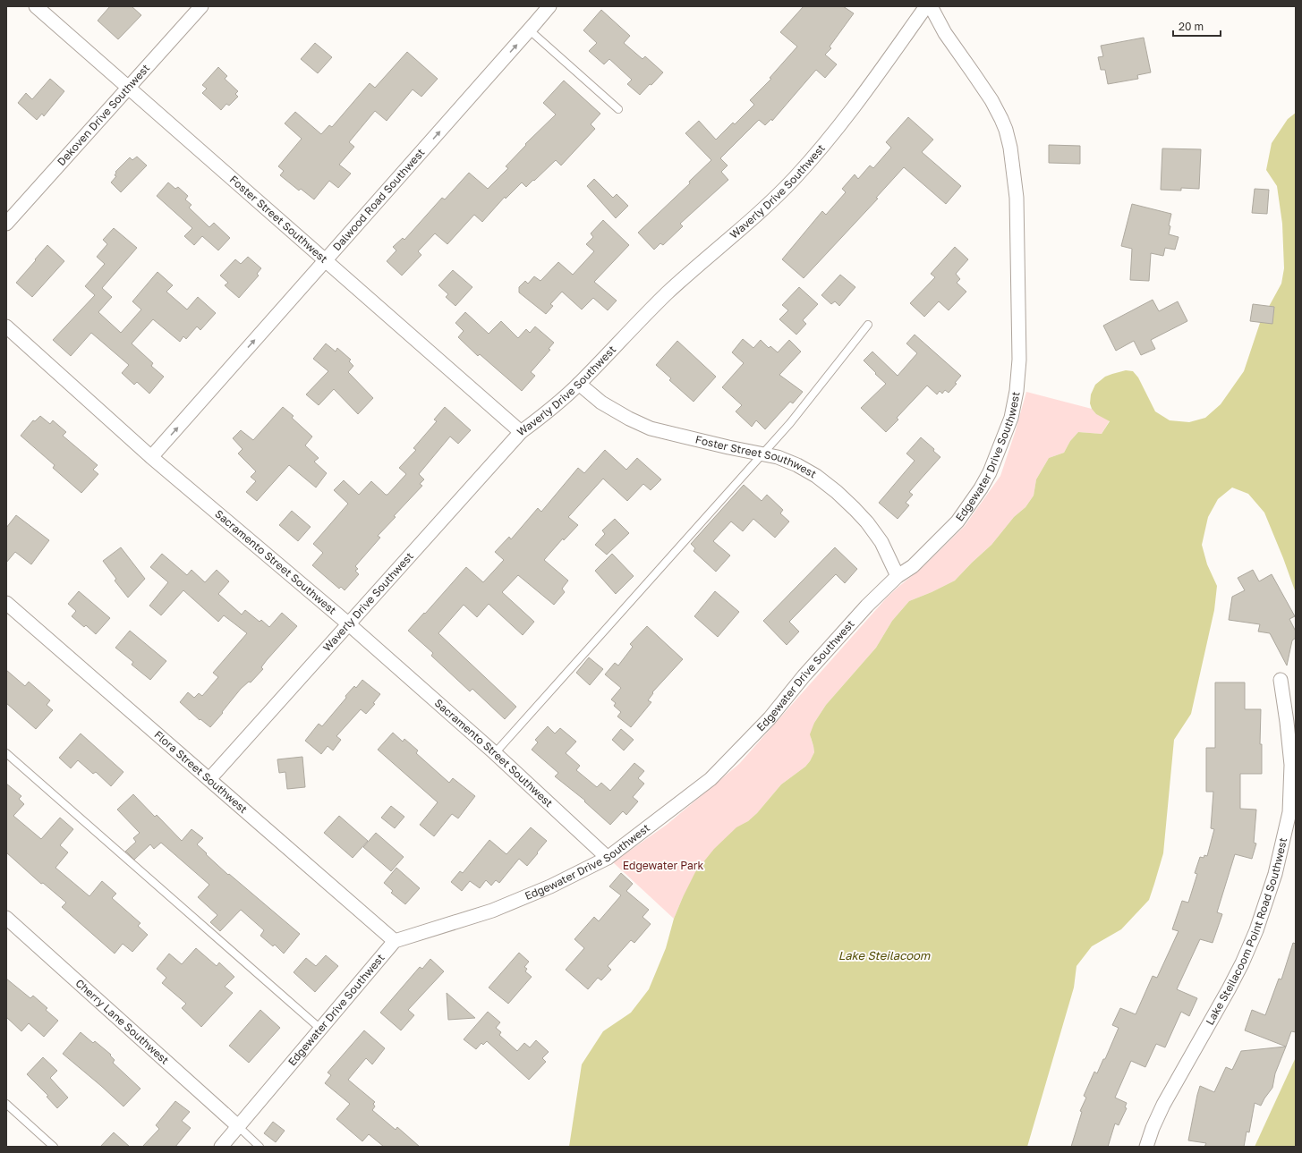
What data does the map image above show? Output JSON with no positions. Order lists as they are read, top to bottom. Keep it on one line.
{"streets":{"street":["Dekoven Drive Southwest","Waverly Drive Southwest","Dalwood Road Southwest","Foster Street Southwest","Edgewater Drive Southwest","Sacramento Street Southwest","Flora Street Southwest","Lake Steilacoom Point Road Southwest","Cherry Lane Southwest"]},"crossings":[["Dekoven Drive Southwest","Foster Street Southwest"],["Waverly Drive Southwest","Foster Street Southwest"],["Waverly Drive Southwest","Sacramento Street Southwest"],["Waverly Drive Southwest","Flora Street Southwest"],["Dalwood Road Southwest","Foster Street Southwest"],["Dalwood Road Southwest","Sacramento Street Southwest"],["Foster Street Southwest","Edgewater Drive Southwest"],["Edgewater Drive Southwest","Sacramento Street Southwest"],["Edgewater Drive Southwest","Flora Street Southwest"],["Edgewater Drive Southwest","Cherry Lane Southwest"]],"one_way":["Dalwood Road Southwest"],"water":["Lake Steilacoom"],"parks":["Edgewater Park"],"scale_bar":"20 m"}
